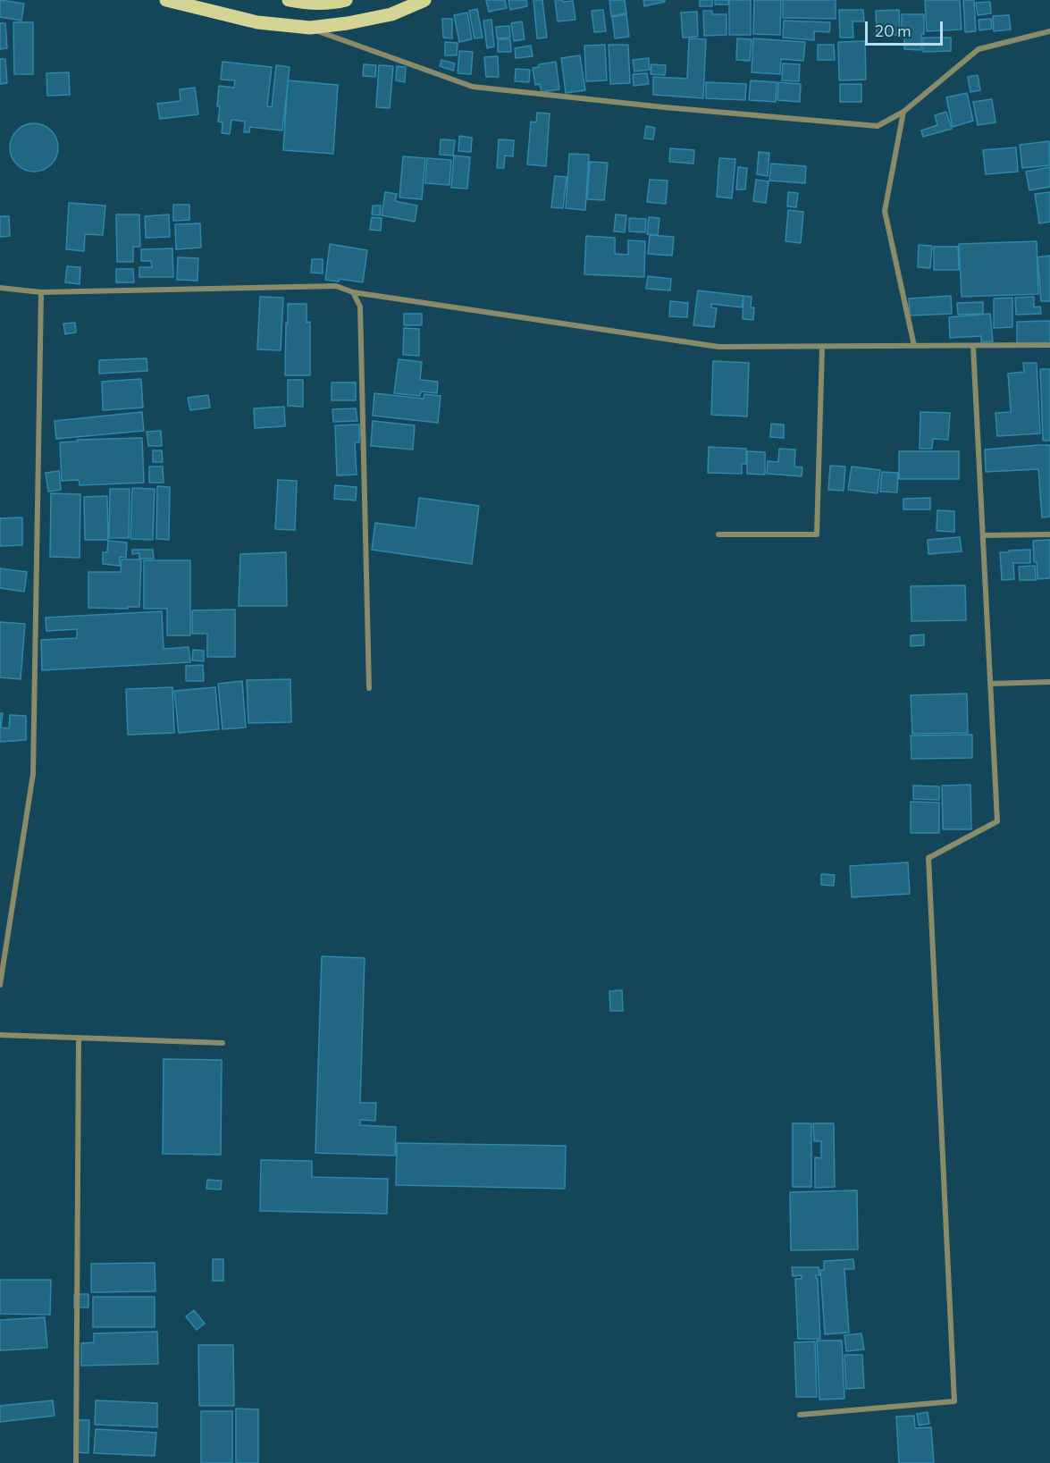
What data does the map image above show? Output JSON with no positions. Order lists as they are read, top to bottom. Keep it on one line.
{"scale_bar":"20 m"}
